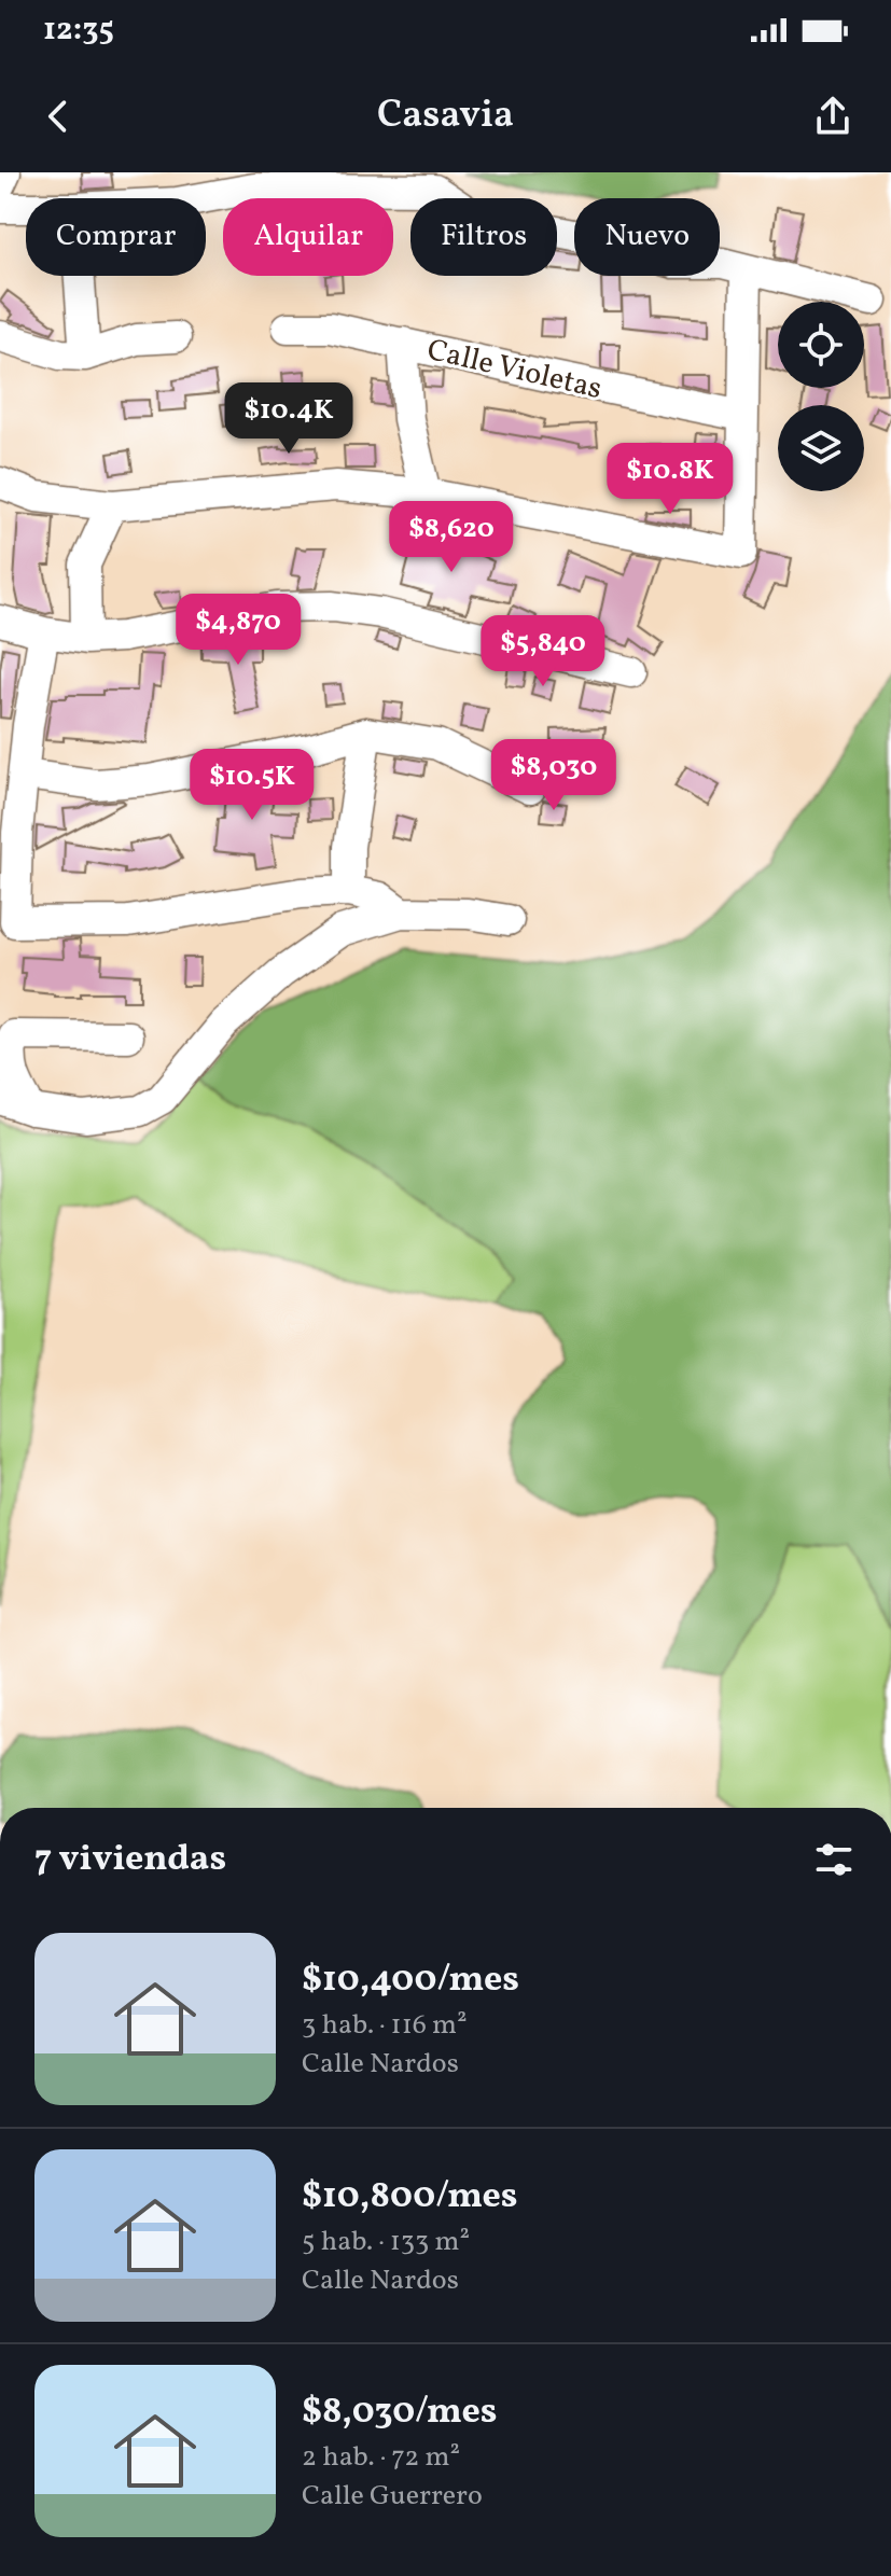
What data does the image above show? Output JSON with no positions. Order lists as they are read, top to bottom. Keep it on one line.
{"streets":{"street":["Calle Violetas"]},"page":{"status":"12:35","header":"Casavia","chip":["Comprar","Alquilar","Filtros","Nuevo"],"price":["$10.4K","$10.8K","$8,620","$4,870","$5,840","$8,030","$10.5K"],"heading":"7 viviendas","list":[{"name":"$10,400/mes","note":"3 hab. · 116 m² · Calle Nardos"},{"name":"$10,800/mes","note":"5 hab. · 133 m² · Calle Nardos"},{"name":"$8,030/mes","note":"2 hab. · 72 m² · Calle Guerrero"}]}}
